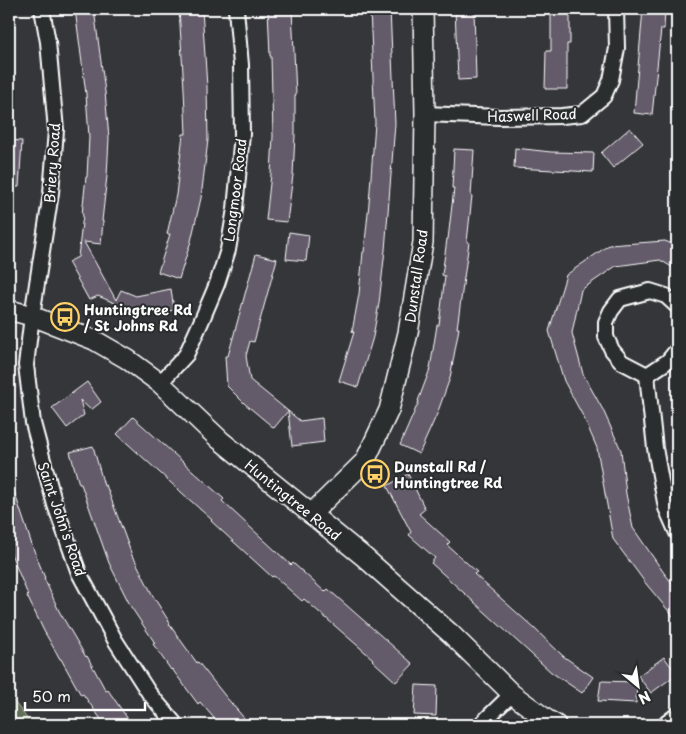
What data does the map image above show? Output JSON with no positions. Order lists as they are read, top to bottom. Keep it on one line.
{"streets":{"street":["Haswell Road","Briery Road","Longmoor Road","Dunstall Road","Huntingtree Road","Saint John's Road"]},"crossings":[["Haswell Road","Dunstall Road"],["Briery Road","Huntingtree Road"],["Briery Road","Saint John's Road"],["Longmoor Road","Huntingtree Road"],["Dunstall Road","Huntingtree Road"],["Huntingtree Road","Saint John's Road"]],"places":{"bus stop":["Huntingtree Rd / St Johns Rd","Dunstall Rd / Huntingtree Rd"]},"scale_bar":"50 m","north":"bottom right"}
